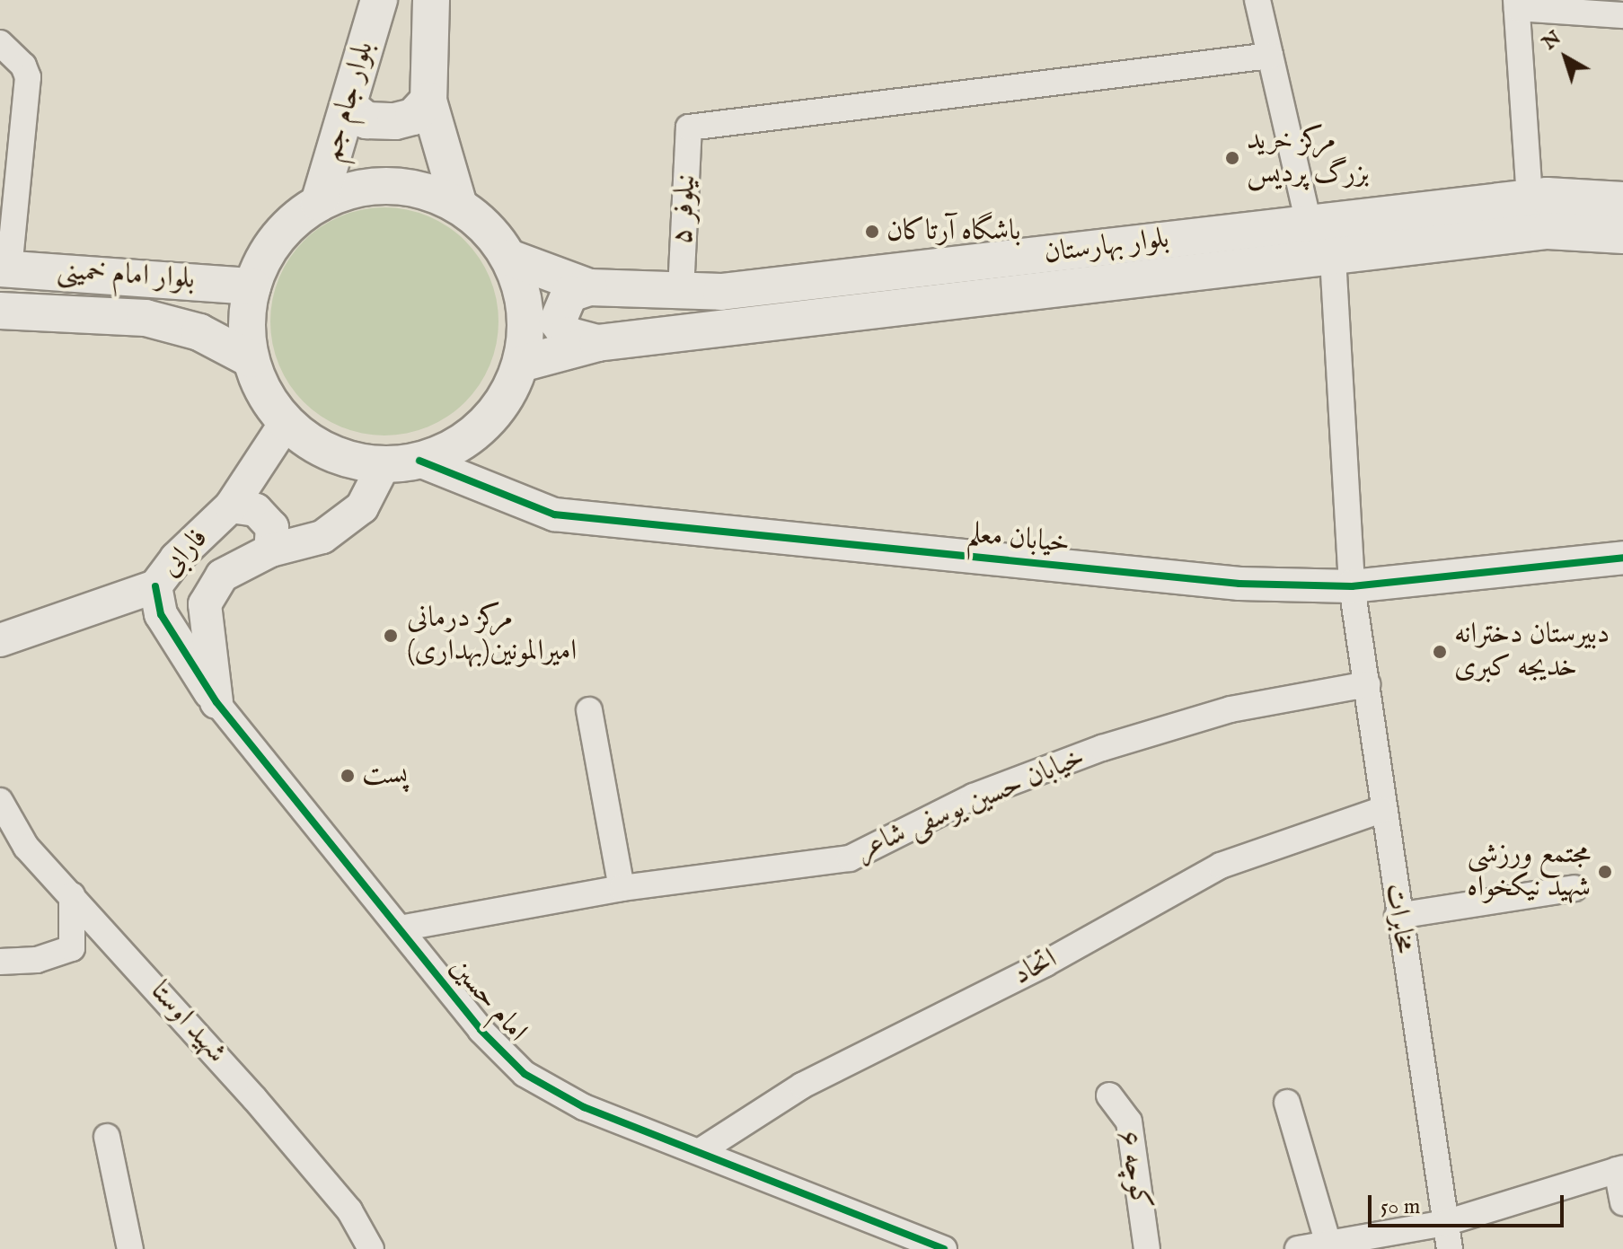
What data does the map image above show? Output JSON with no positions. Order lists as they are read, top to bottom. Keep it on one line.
{"streets":{"main road":["بلوار جام جم","بلوار بهارستان","بلوار امام خمینی"],"street":["نیلوفر ۵","خیابان معلم","فارابی","خیابان حسین یوسفی شاعر","مخابرات","اتحاد","امام حسین","شهید اوستا","کوچه ۶"]},"crossings":[["نیلوفر ۵","بلوار بهارستان"],["بلوار بهارستان","مخابرات"],["خیابان معلم","مخابرات"],["فارابی","امام حسین"],["خیابان حسین یوسفی شاعر","مخابرات"],["خیابان حسین یوسفی شاعر","امام حسین"],["مخابرات","اتحاد"],["اتحاد","امام حسین"]],"places":["مرکز خرید بزرگ پردیس","باشگاه آرتاکان","مرکز درمانی امیرالمونین(بهداری)","دبیرستان دخترانه خدیجه کبری","پست","مجتمع ورزشی شهید نیکخواه"],"scale_bar":"50 m","north":"top left"}
